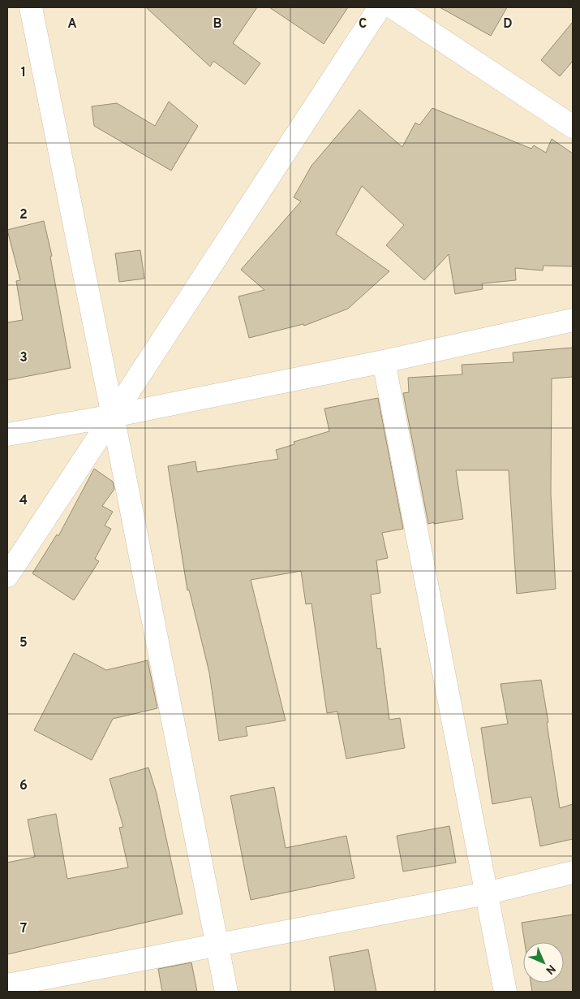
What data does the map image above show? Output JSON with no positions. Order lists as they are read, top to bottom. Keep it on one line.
{"north":"bottom right","grid":{"columns":["A","B","C","D"],"rows":["1","2","3","4","5","6","7"]}}
